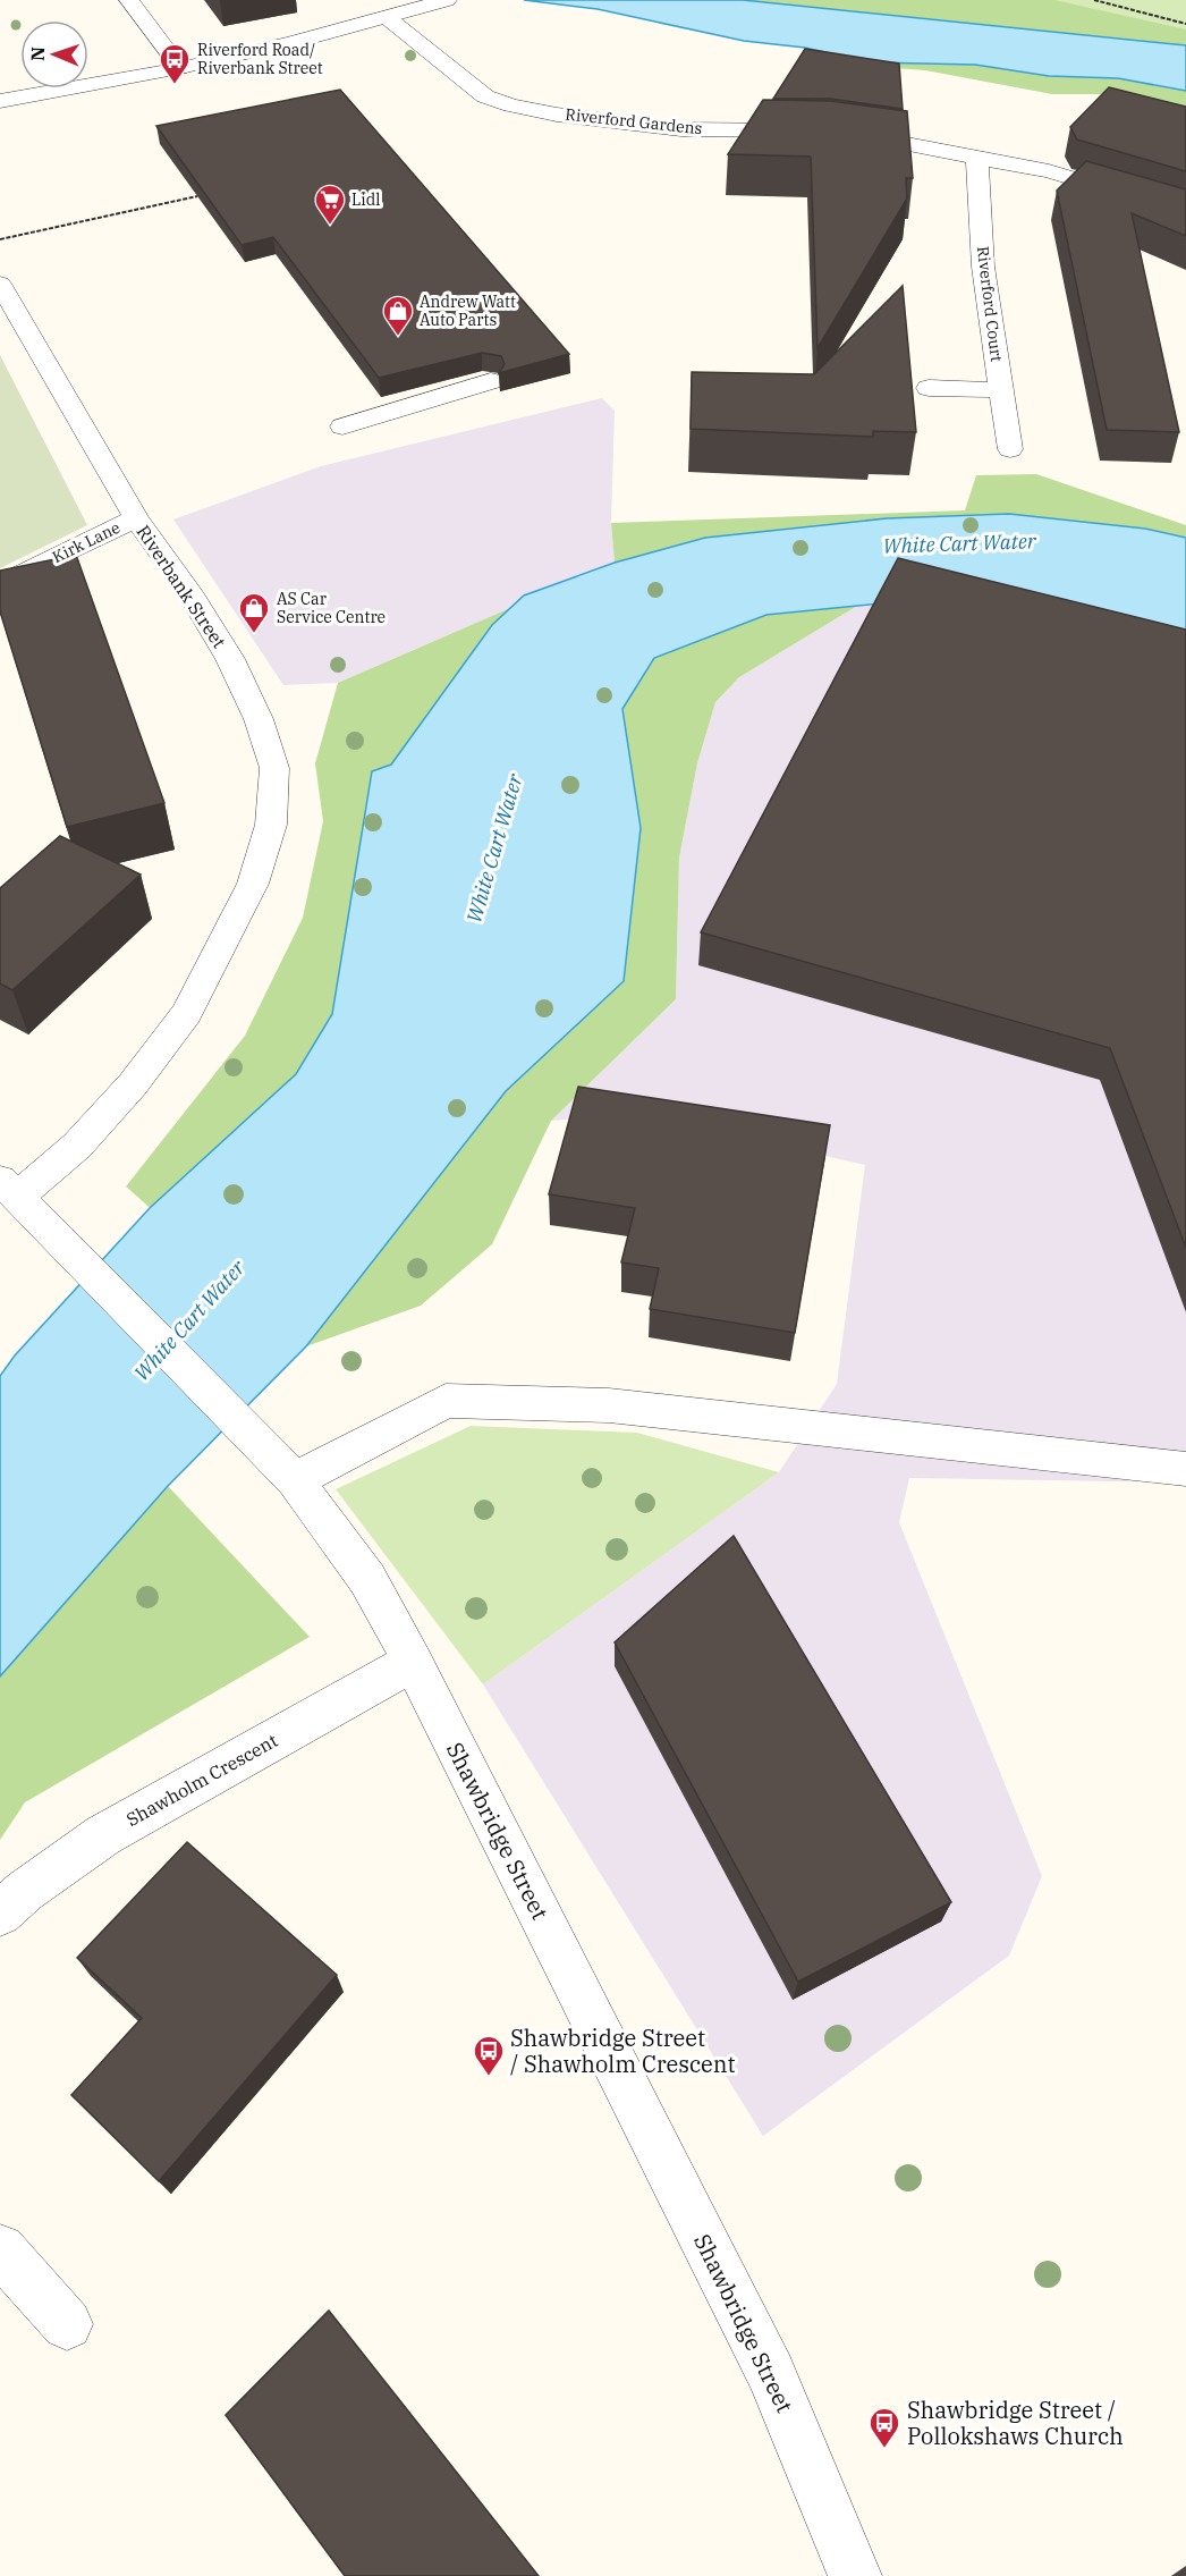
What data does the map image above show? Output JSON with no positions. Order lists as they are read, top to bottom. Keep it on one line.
{"streets":{"street":["Riverford Gardens","Riverford Court","Kirk Lane","Riverbank Street","Shawholm Crescent","Shawbridge Street"]},"crossings":[["Kirk Lane","Riverbank Street"],["Riverbank Street","Shawbridge Street"],["Shawholm Crescent","Shawbridge Street"]],"water":["White Cart Water"],"places":{"bus stop":["Riverford Road/ Riverbank Street","Shawbridge Street / Shawholm Crescent","Shawbridge Street / Pollokshaws Church"],"supermarket":["Lidl"],"shop":["Andrew Watt Auto Parts","AS Car Service Centre"]},"north":"left"}
